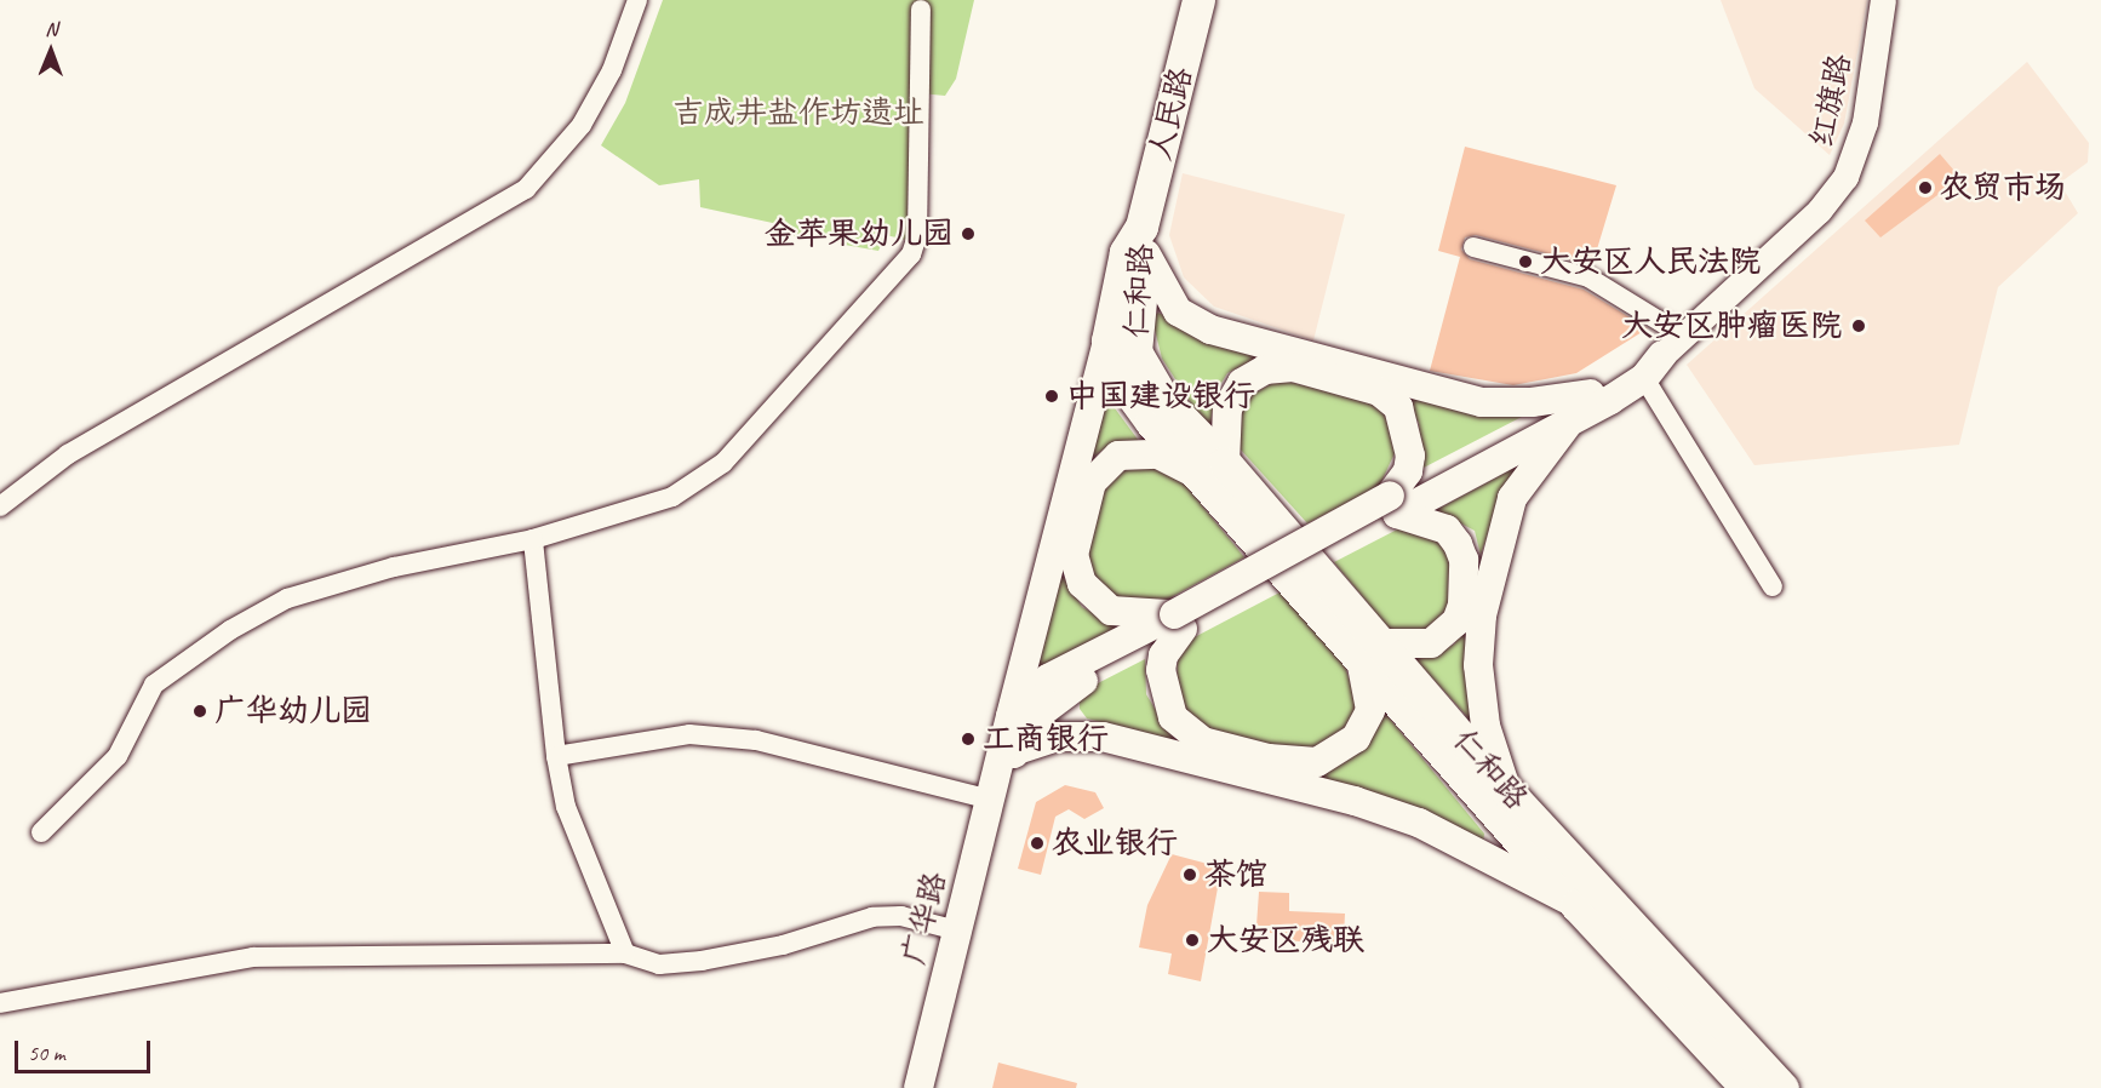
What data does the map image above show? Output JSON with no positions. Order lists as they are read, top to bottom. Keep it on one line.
{"streets":{"main road":["人民路","仁和路","广华路"],"street":["红旗路"]},"crossings":[["人民路","仁和路"]],"parks":["吉成井盐作坊遗址"],"places":["农贸市场","金苹果幼儿园","大安区人民法院","大安区肿瘤医院","中国建设银行","广华幼儿园","工商银行","农业银行","茶馆","大安区残联"],"scale_bar":"50 m","north":"top"}
